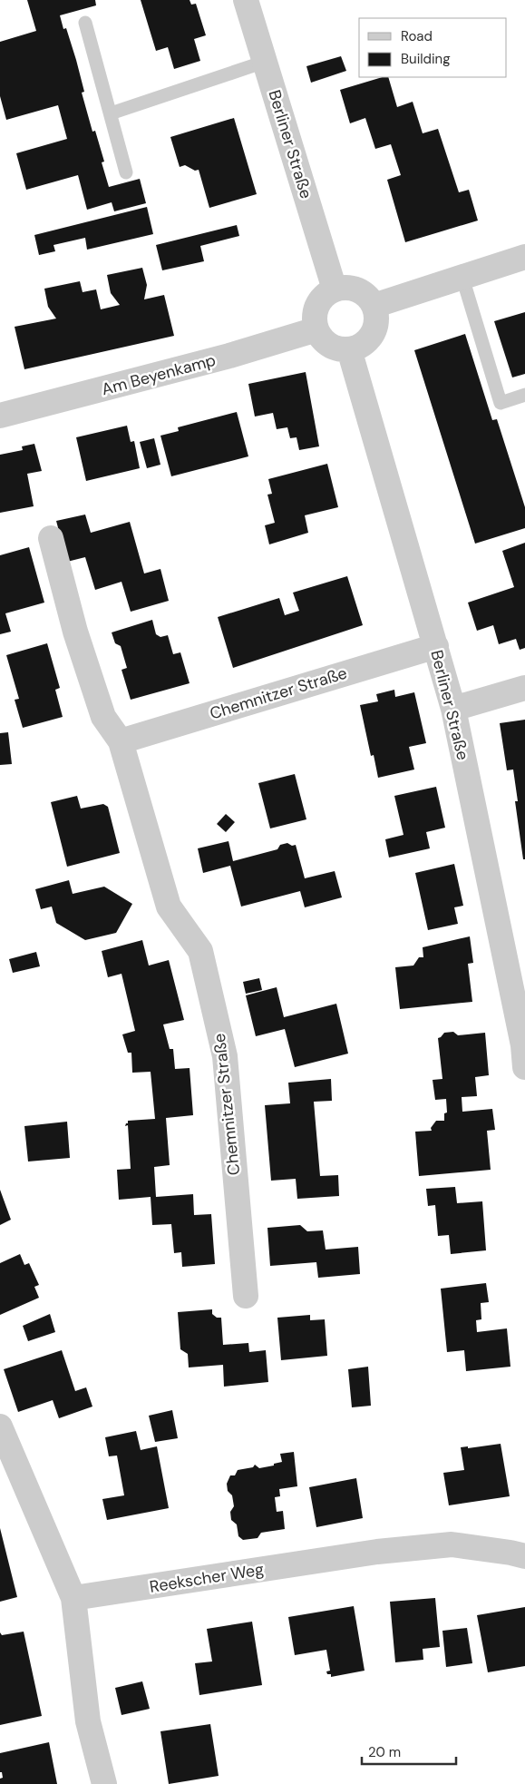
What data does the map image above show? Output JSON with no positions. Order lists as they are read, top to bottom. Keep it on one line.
{"streets":{"street":["Berliner Straße","Am Beyenkamp","Chemnitzer Straße","Reekscher Weg"]},"crossings":[["Berliner Straße","Am Beyenkamp"],["Berliner Straße","Chemnitzer Straße"]],"legend":["Road","Building"],"scale_bar":"20 m"}
